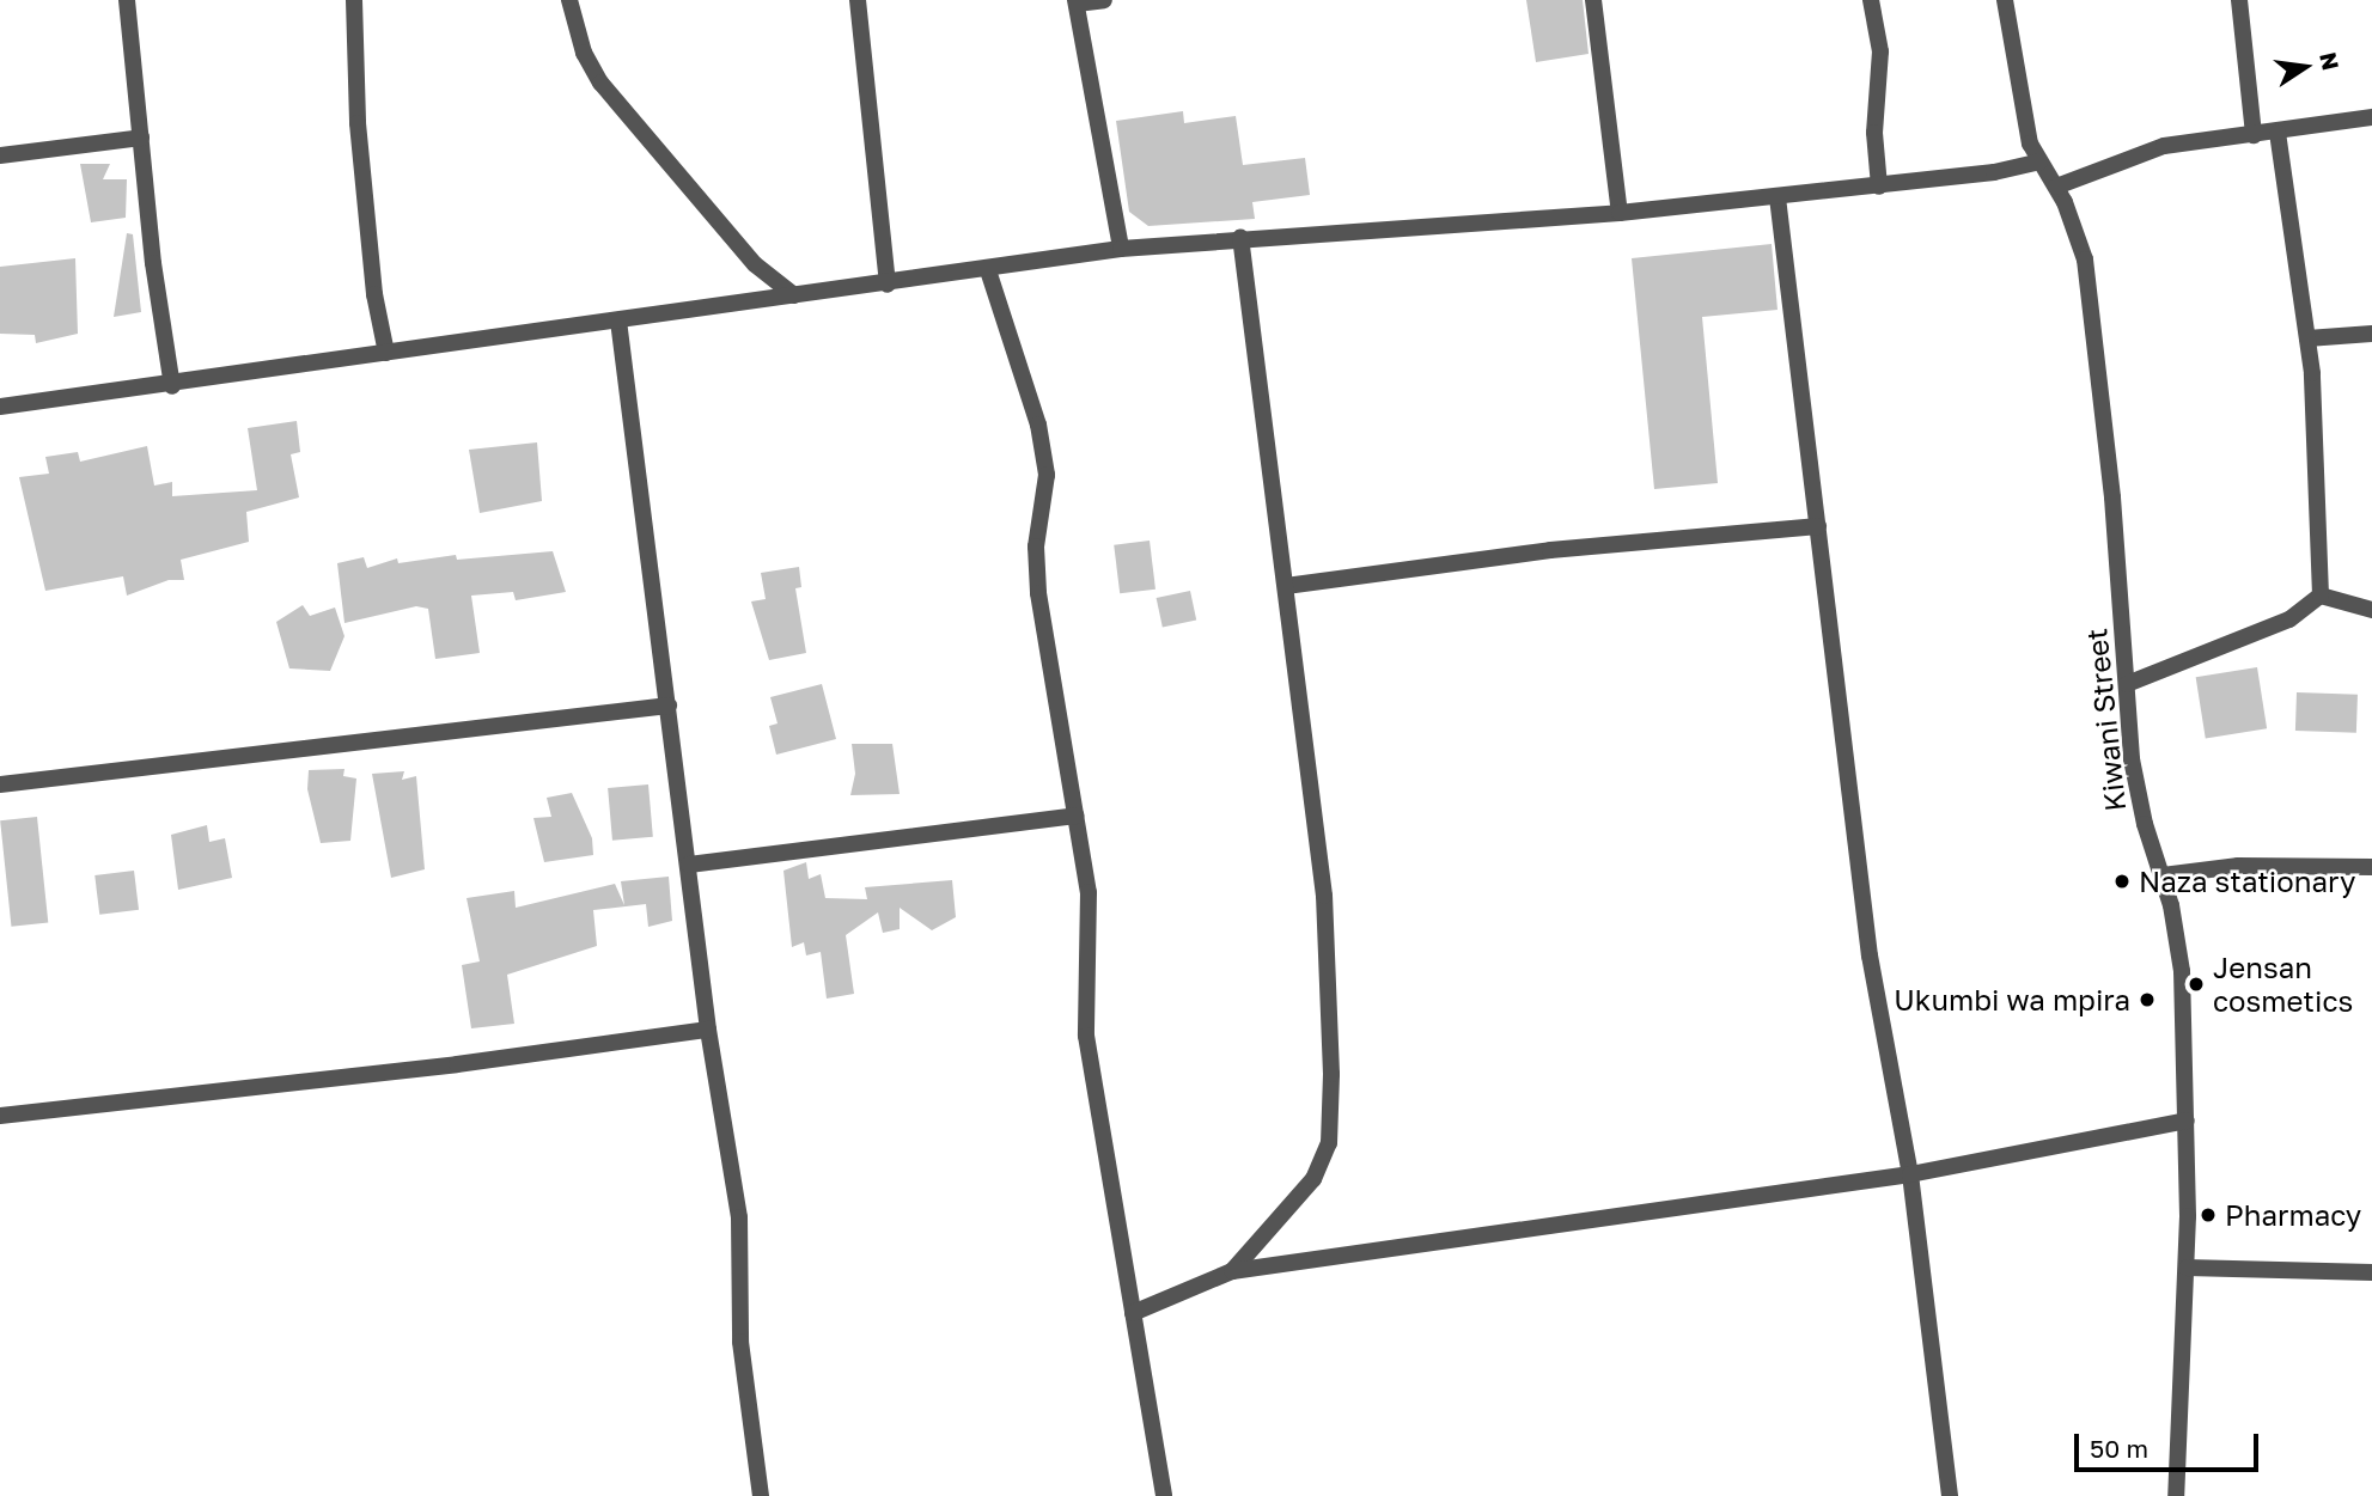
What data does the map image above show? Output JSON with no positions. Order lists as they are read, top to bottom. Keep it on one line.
{"streets":{"street":["Kiwani Street"]},"places":["Naza stationary","Jensan cosmetics","Ukumbi wa mpira","Pharmacy"],"scale_bar":"50 m","north":"right"}
